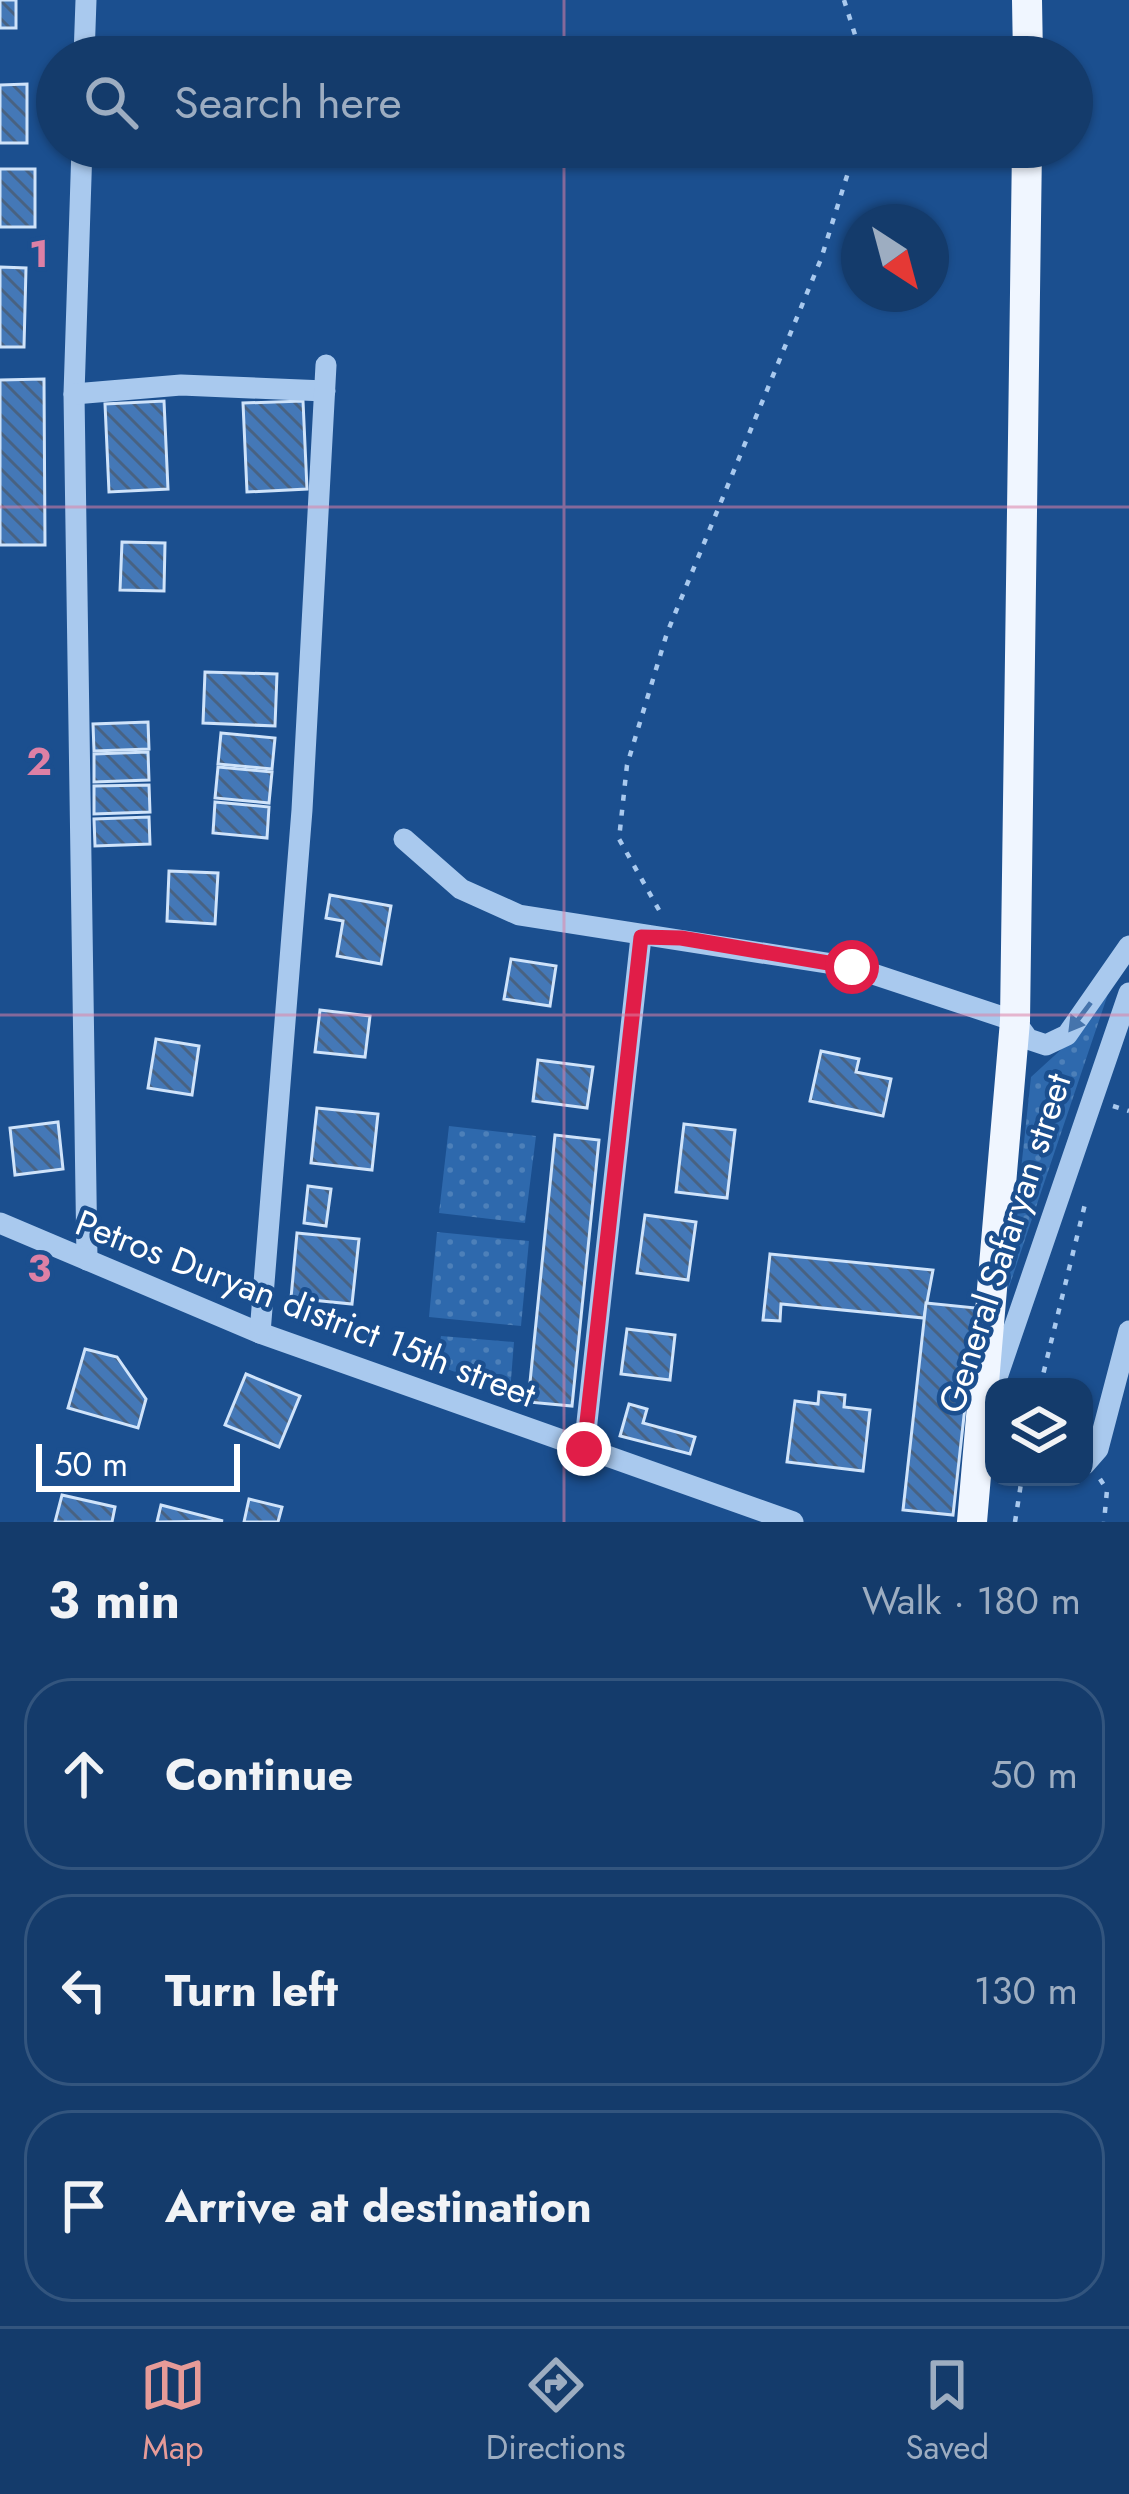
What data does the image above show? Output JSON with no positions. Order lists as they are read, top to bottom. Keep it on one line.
{"streets":{"main road":["General Safaryan street"],"street":["Petros Duryan district 15th street"]},"scale_bar":"50 m","north":"bottom right","page":{"search":"Search here","scale":"50 m","heading":["3 min","Walk · 180 m"],"list":[["Continue","50 m"],["Turn left","130 m"],"Arrive at destination"],"nav":["Map","Directions","Saved"]},"grid":{"rows":["1","2","3"]}}
